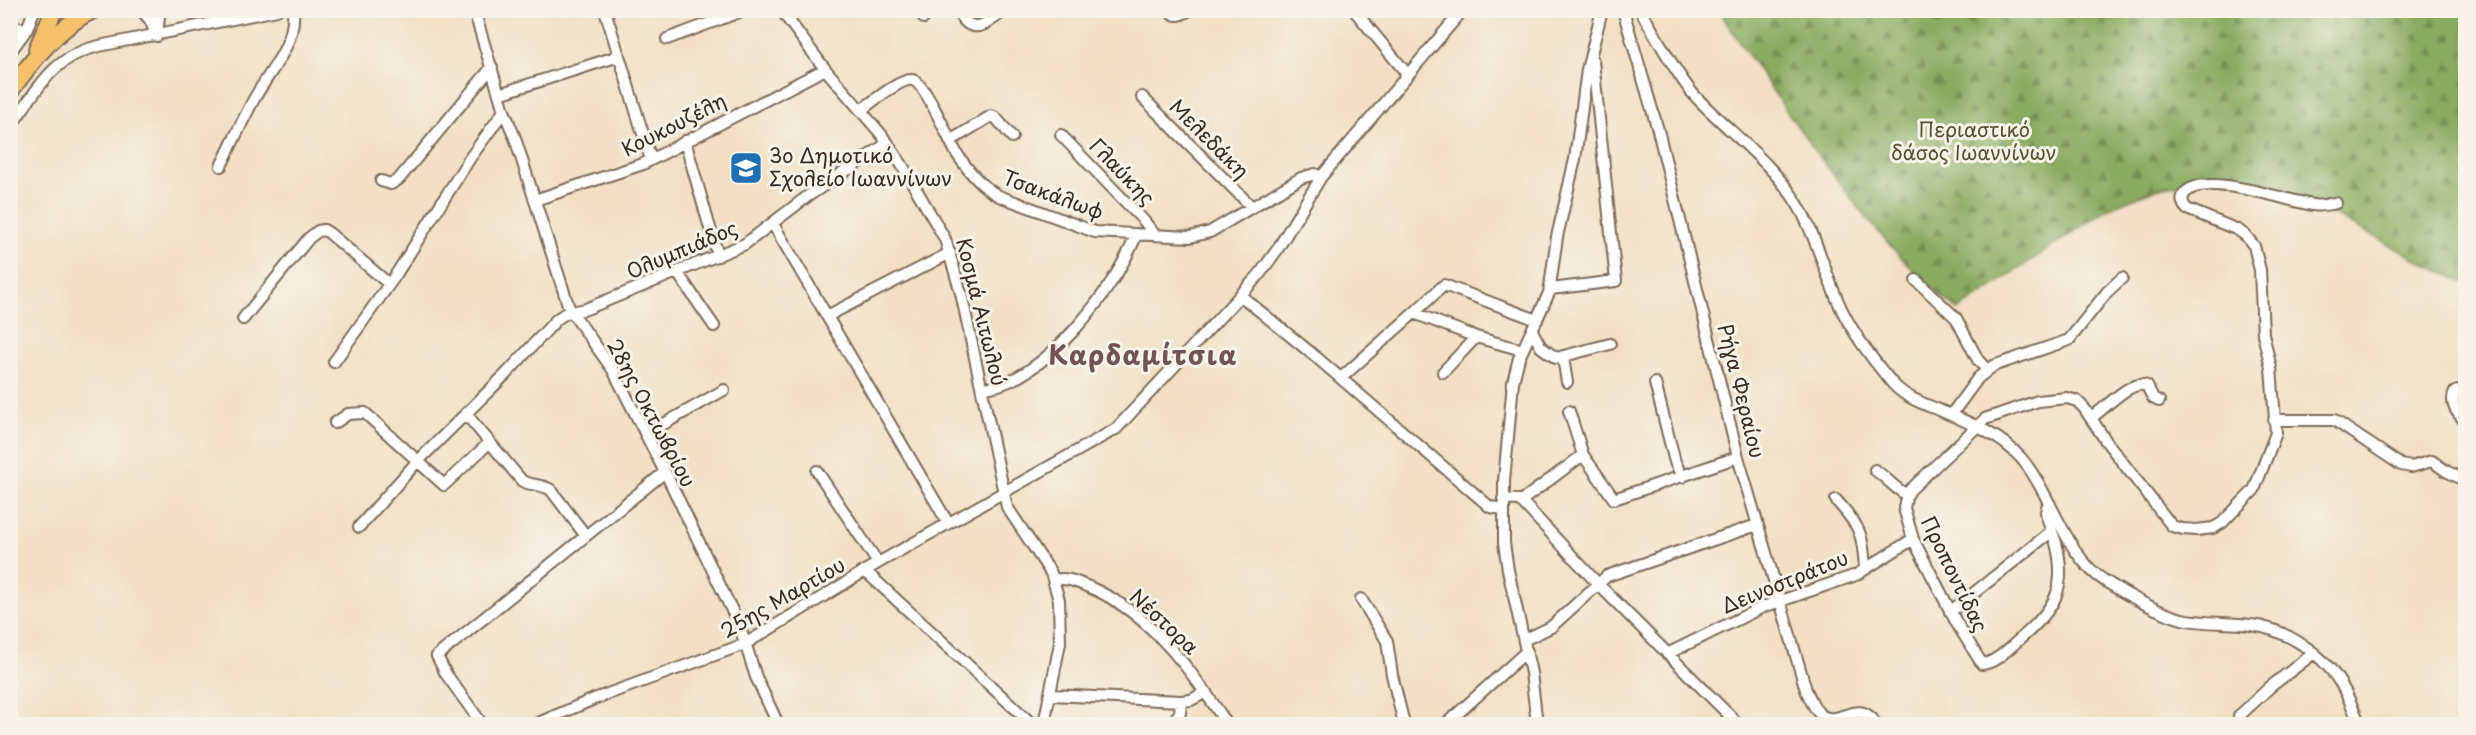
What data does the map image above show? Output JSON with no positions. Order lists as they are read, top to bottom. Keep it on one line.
{"streets":{"street":["Κουκουζέλη","Μελεδάκη","Γλαύκης","Τσακάλωφ","Ολυμπιάδος","Κοσμά Αιτωλού","Ρήγα Φεραίου","28ης Οκτωβρίου","Προποντίδας","Δεινοστράτου","25ης Μαρτίου","Νέστορα"]},"crossings":[["Κουκουζέλη","Κοσμά Αιτωλού"],["Κουκουζέλη","28ης Οκτωβρίου"],["Μελεδάκη","Τσακάλωφ"],["Γλαύκης","Τσακάλωφ"],["Τσακάλωφ","Κοσμά Αιτωλού"],["Τσακάλωφ","25ης Μαρτίου"],["Ολυμπιάδος","Κοσμά Αιτωλού"],["Ολυμπιάδος","28ης Οκτωβρίου"],["Κοσμά Αιτωλού","25ης Μαρτίου"],["Κοσμά Αιτωλού","Νέστορα"],["Ρήγα Φεραίου","Δεινοστράτου"],["28ης Οκτωβρίου","25ης Μαρτίου"],["Προποντίδας","Δεινοστράτου"]],"districts":["Καρδαμίτσια"],"parks":["Περιαστικό δάσος Ιωαννίνων"],"places":{"school or university":["3ο Δημοτικό Σχολείο Ιωαννίνων"]}}
